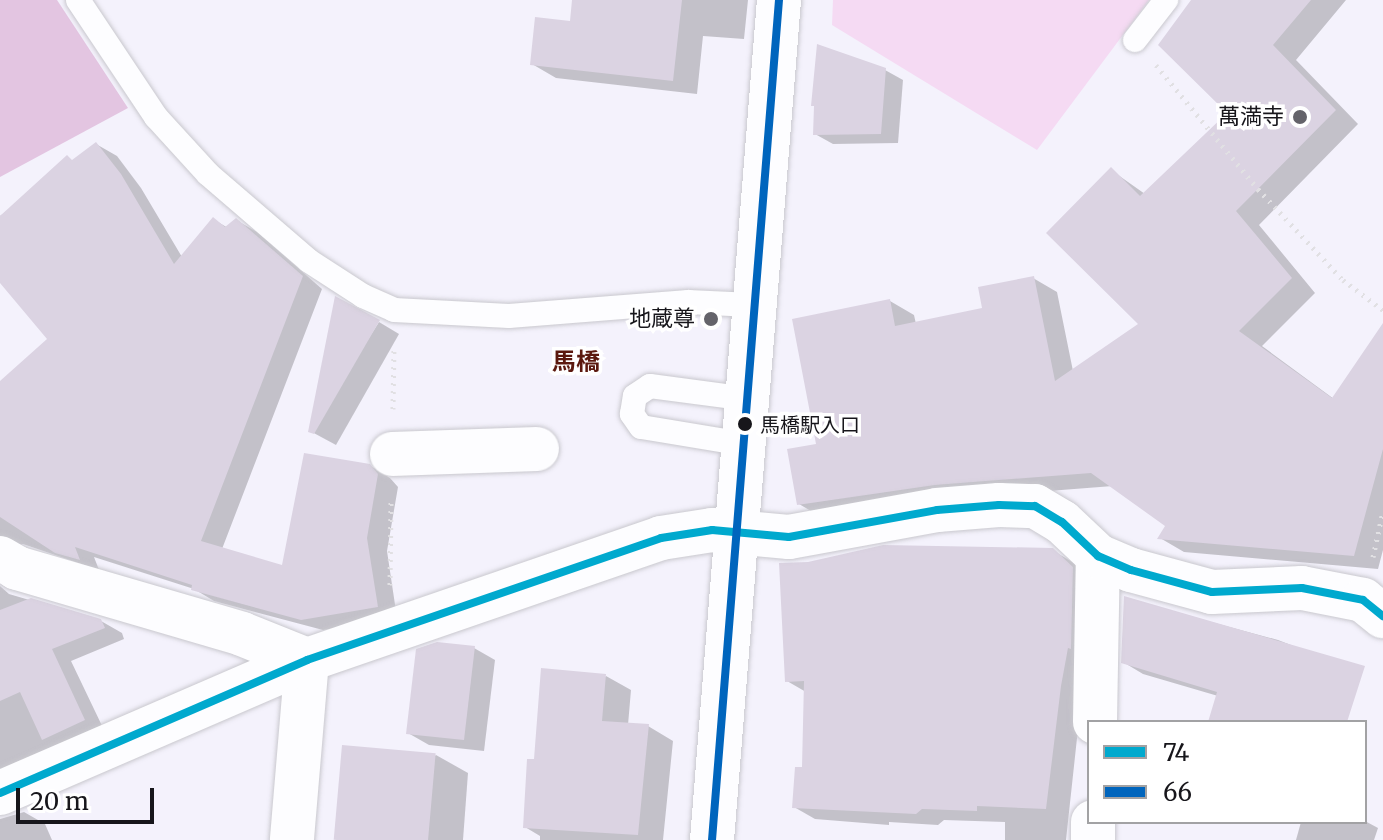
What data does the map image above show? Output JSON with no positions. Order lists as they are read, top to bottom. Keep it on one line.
{"districts":["馬橋"],"places":["萬満寺","地蔵尊","馬橋駅入口"],"lines":["transit line 66","transit line 74"],"legend":["74","66"],"scale_bar":"20 m"}
